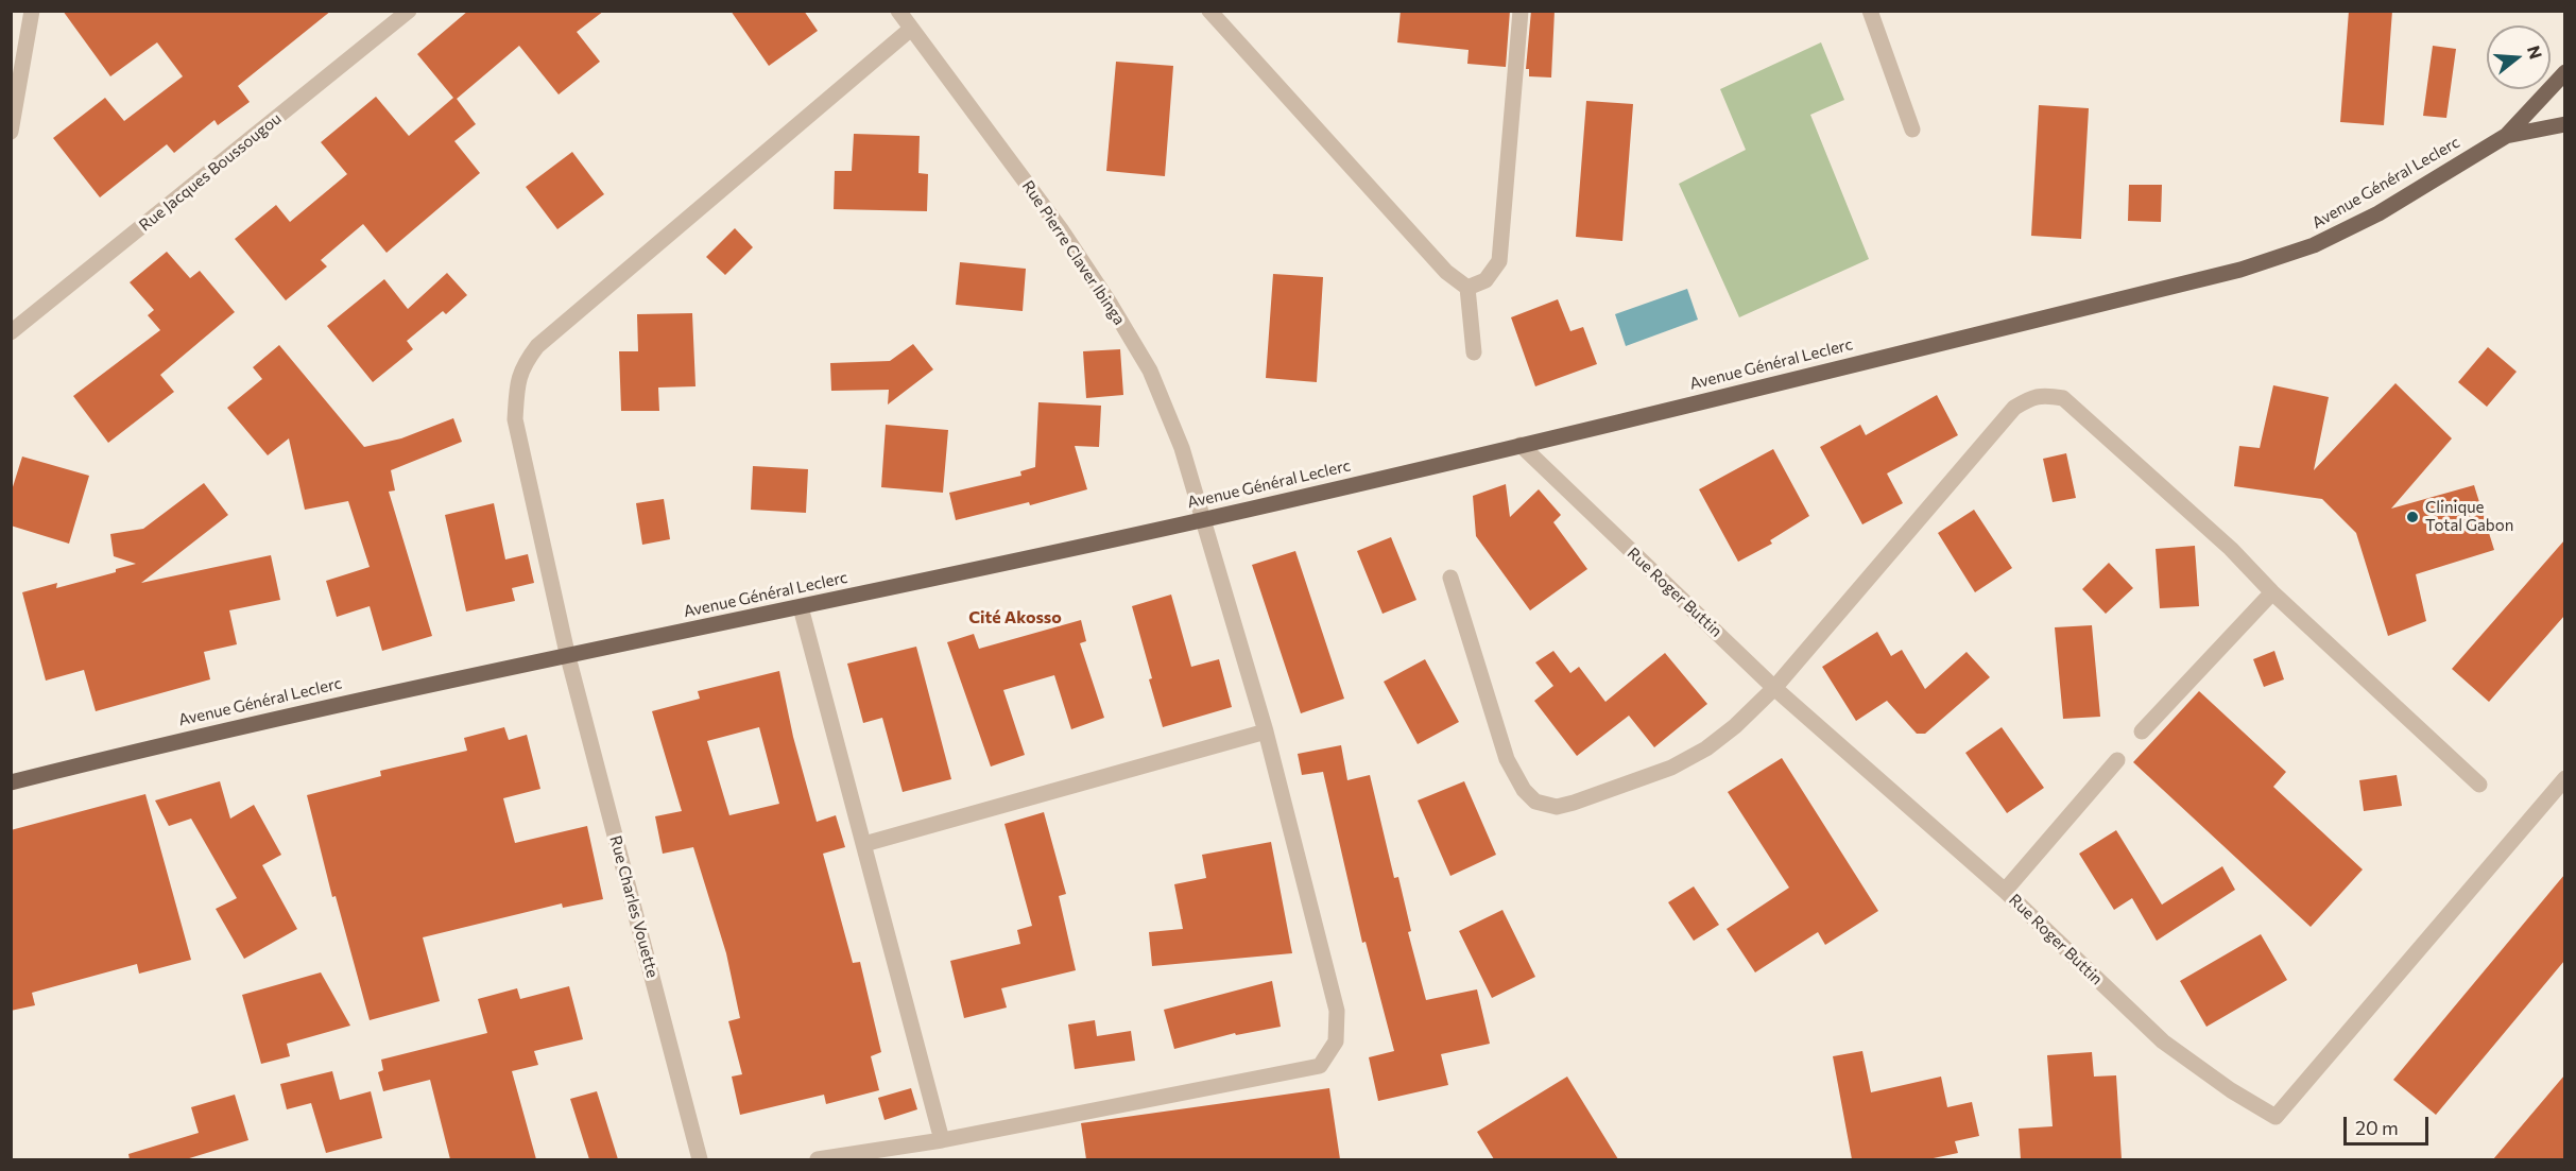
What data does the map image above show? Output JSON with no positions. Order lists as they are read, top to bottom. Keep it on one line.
{"streets":{"main road":["Avenue Général Leclerc"],"street":["Rue Jacques Boussougou","Rue Pierre Claver Ibinga","Rue Roger Buttin","Rue Charles Vouette"]},"crossings":[["Avenue Général Leclerc","Rue Pierre Claver Ibinga"],["Avenue Général Leclerc","Rue Roger Buttin"],["Avenue Général Leclerc","Rue Charles Vouette"],["Rue Pierre Claver Ibinga","Rue Charles Vouette"]],"districts":["Cité Akosso"],"places":["Clinique Total Gabon"],"scale_bar":"20 m","north":"right"}
